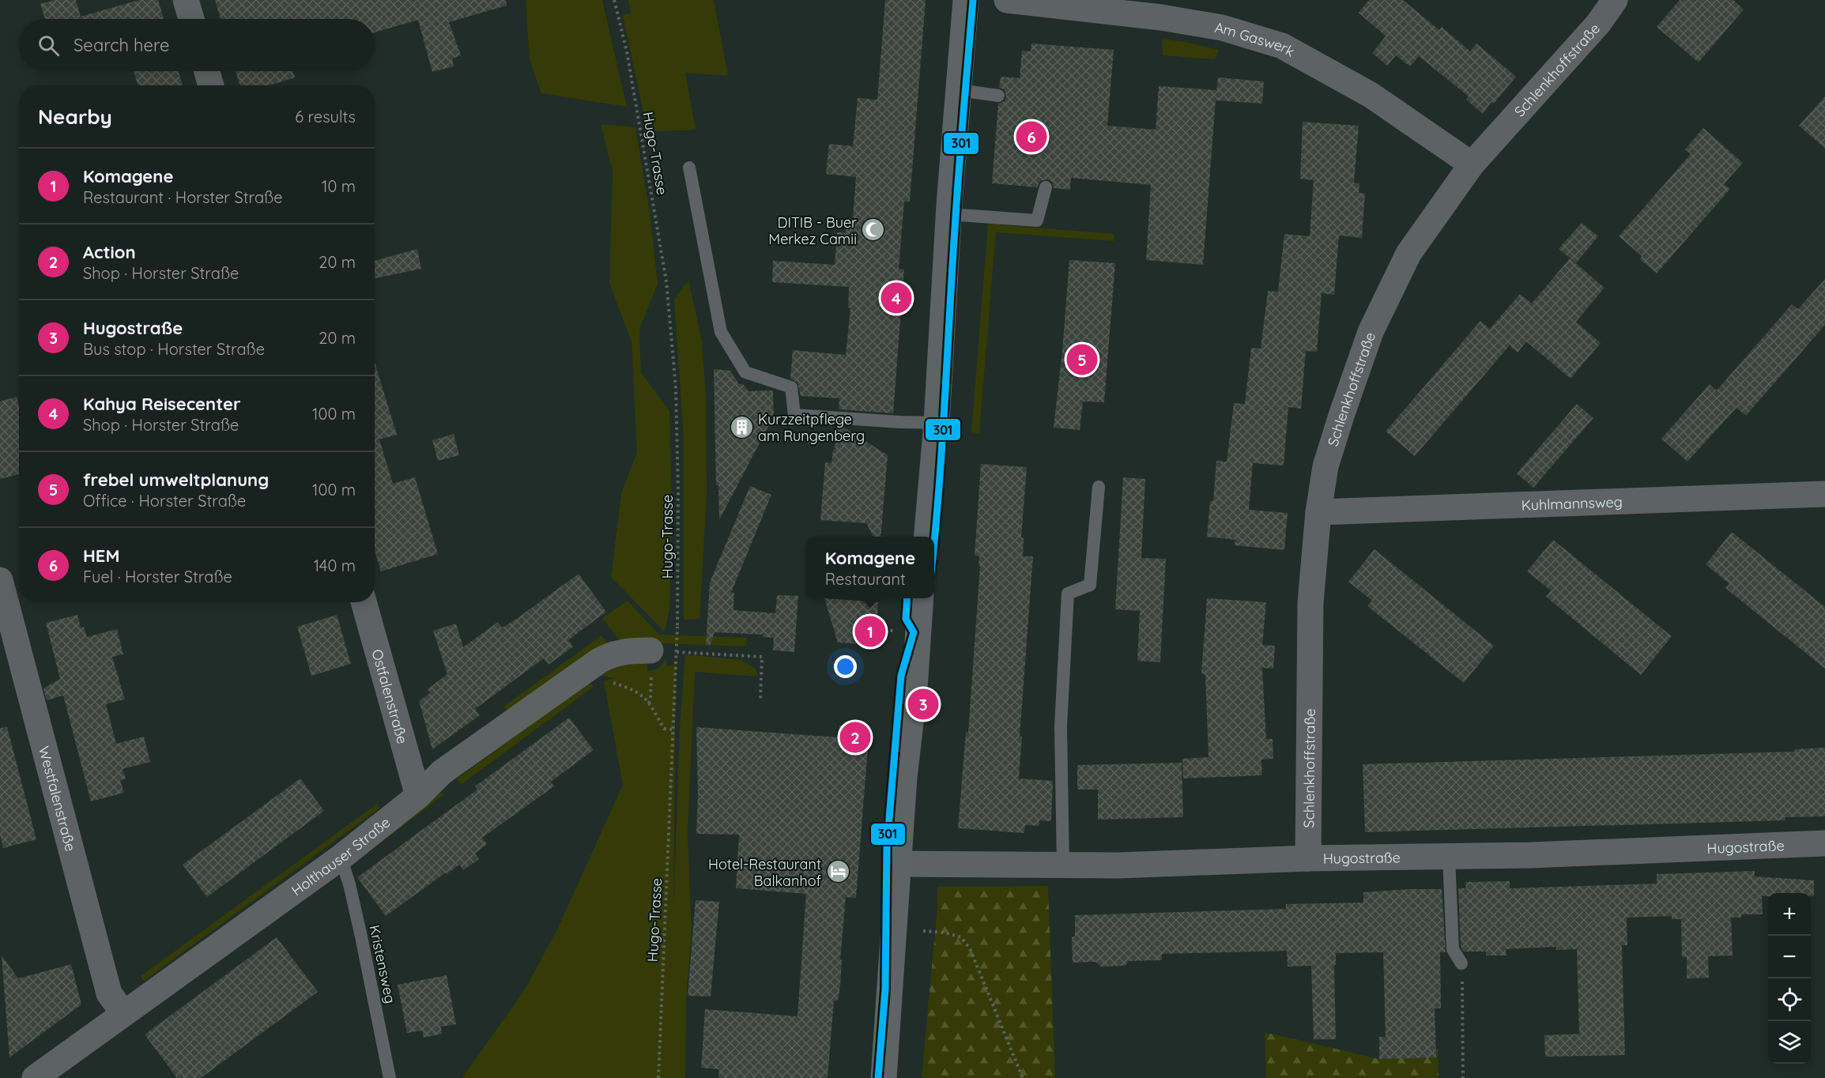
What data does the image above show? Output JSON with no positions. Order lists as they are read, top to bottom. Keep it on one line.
{"streets":{"street":["Am Gaswerk","Schlenkhoffstraße","Kuhlmannsweg","Ostfalenstraße","Westfalenstraße","Hugostraße","Holthauser Straße"],"lane":["Kristensweg"],"path":["Hugo-Trasse"]},"crossings":[["Am Gaswerk","Schlenkhoffstraße"],["Schlenkhoffstraße","Kuhlmannsweg"],["Schlenkhoffstraße","Hugostraße"],["Ostfalenstraße","Holthauser Straße"],["Westfalenstraße","Holthauser Straße"],["Holthauser Straße","Kristensweg"]],"places":{"mosque":["DITIB - Buer Merkez Camii"],"building":["Kurzzeitpflege am Rungenberg"],"hotel":["Hotel-Restaurant Balkanhof"]},"lines":["transit line 301"],"page":{"search":"Search here","heading":["Nearby","6 results"],"pins":["6","4","5","1","3","2"],"list":[{"mark":"1","name":"Komagene","note":"Restaurant · Horster Straße","value":"10 m"},{"mark":"2","name":"Action","note":"Shop · Horster Straße","value":"20 m"},{"mark":"3","name":"Hugostraße","note":"Bus stop · Horster Straße","value":"20 m"},{"mark":"4","name":"Kahya Reisecenter","note":"Shop · Horster Straße","value":"100 m"},{"mark":"5","name":"frebel umweltplanung","note":"Office · Horster Straße","value":"100 m"},{"mark":"6","name":"HEM","note":"Fuel · Horster Straße","value":"140 m"}],"popup":["Komagene","Restaurant"],"map_buttons":["+","−"]}}
